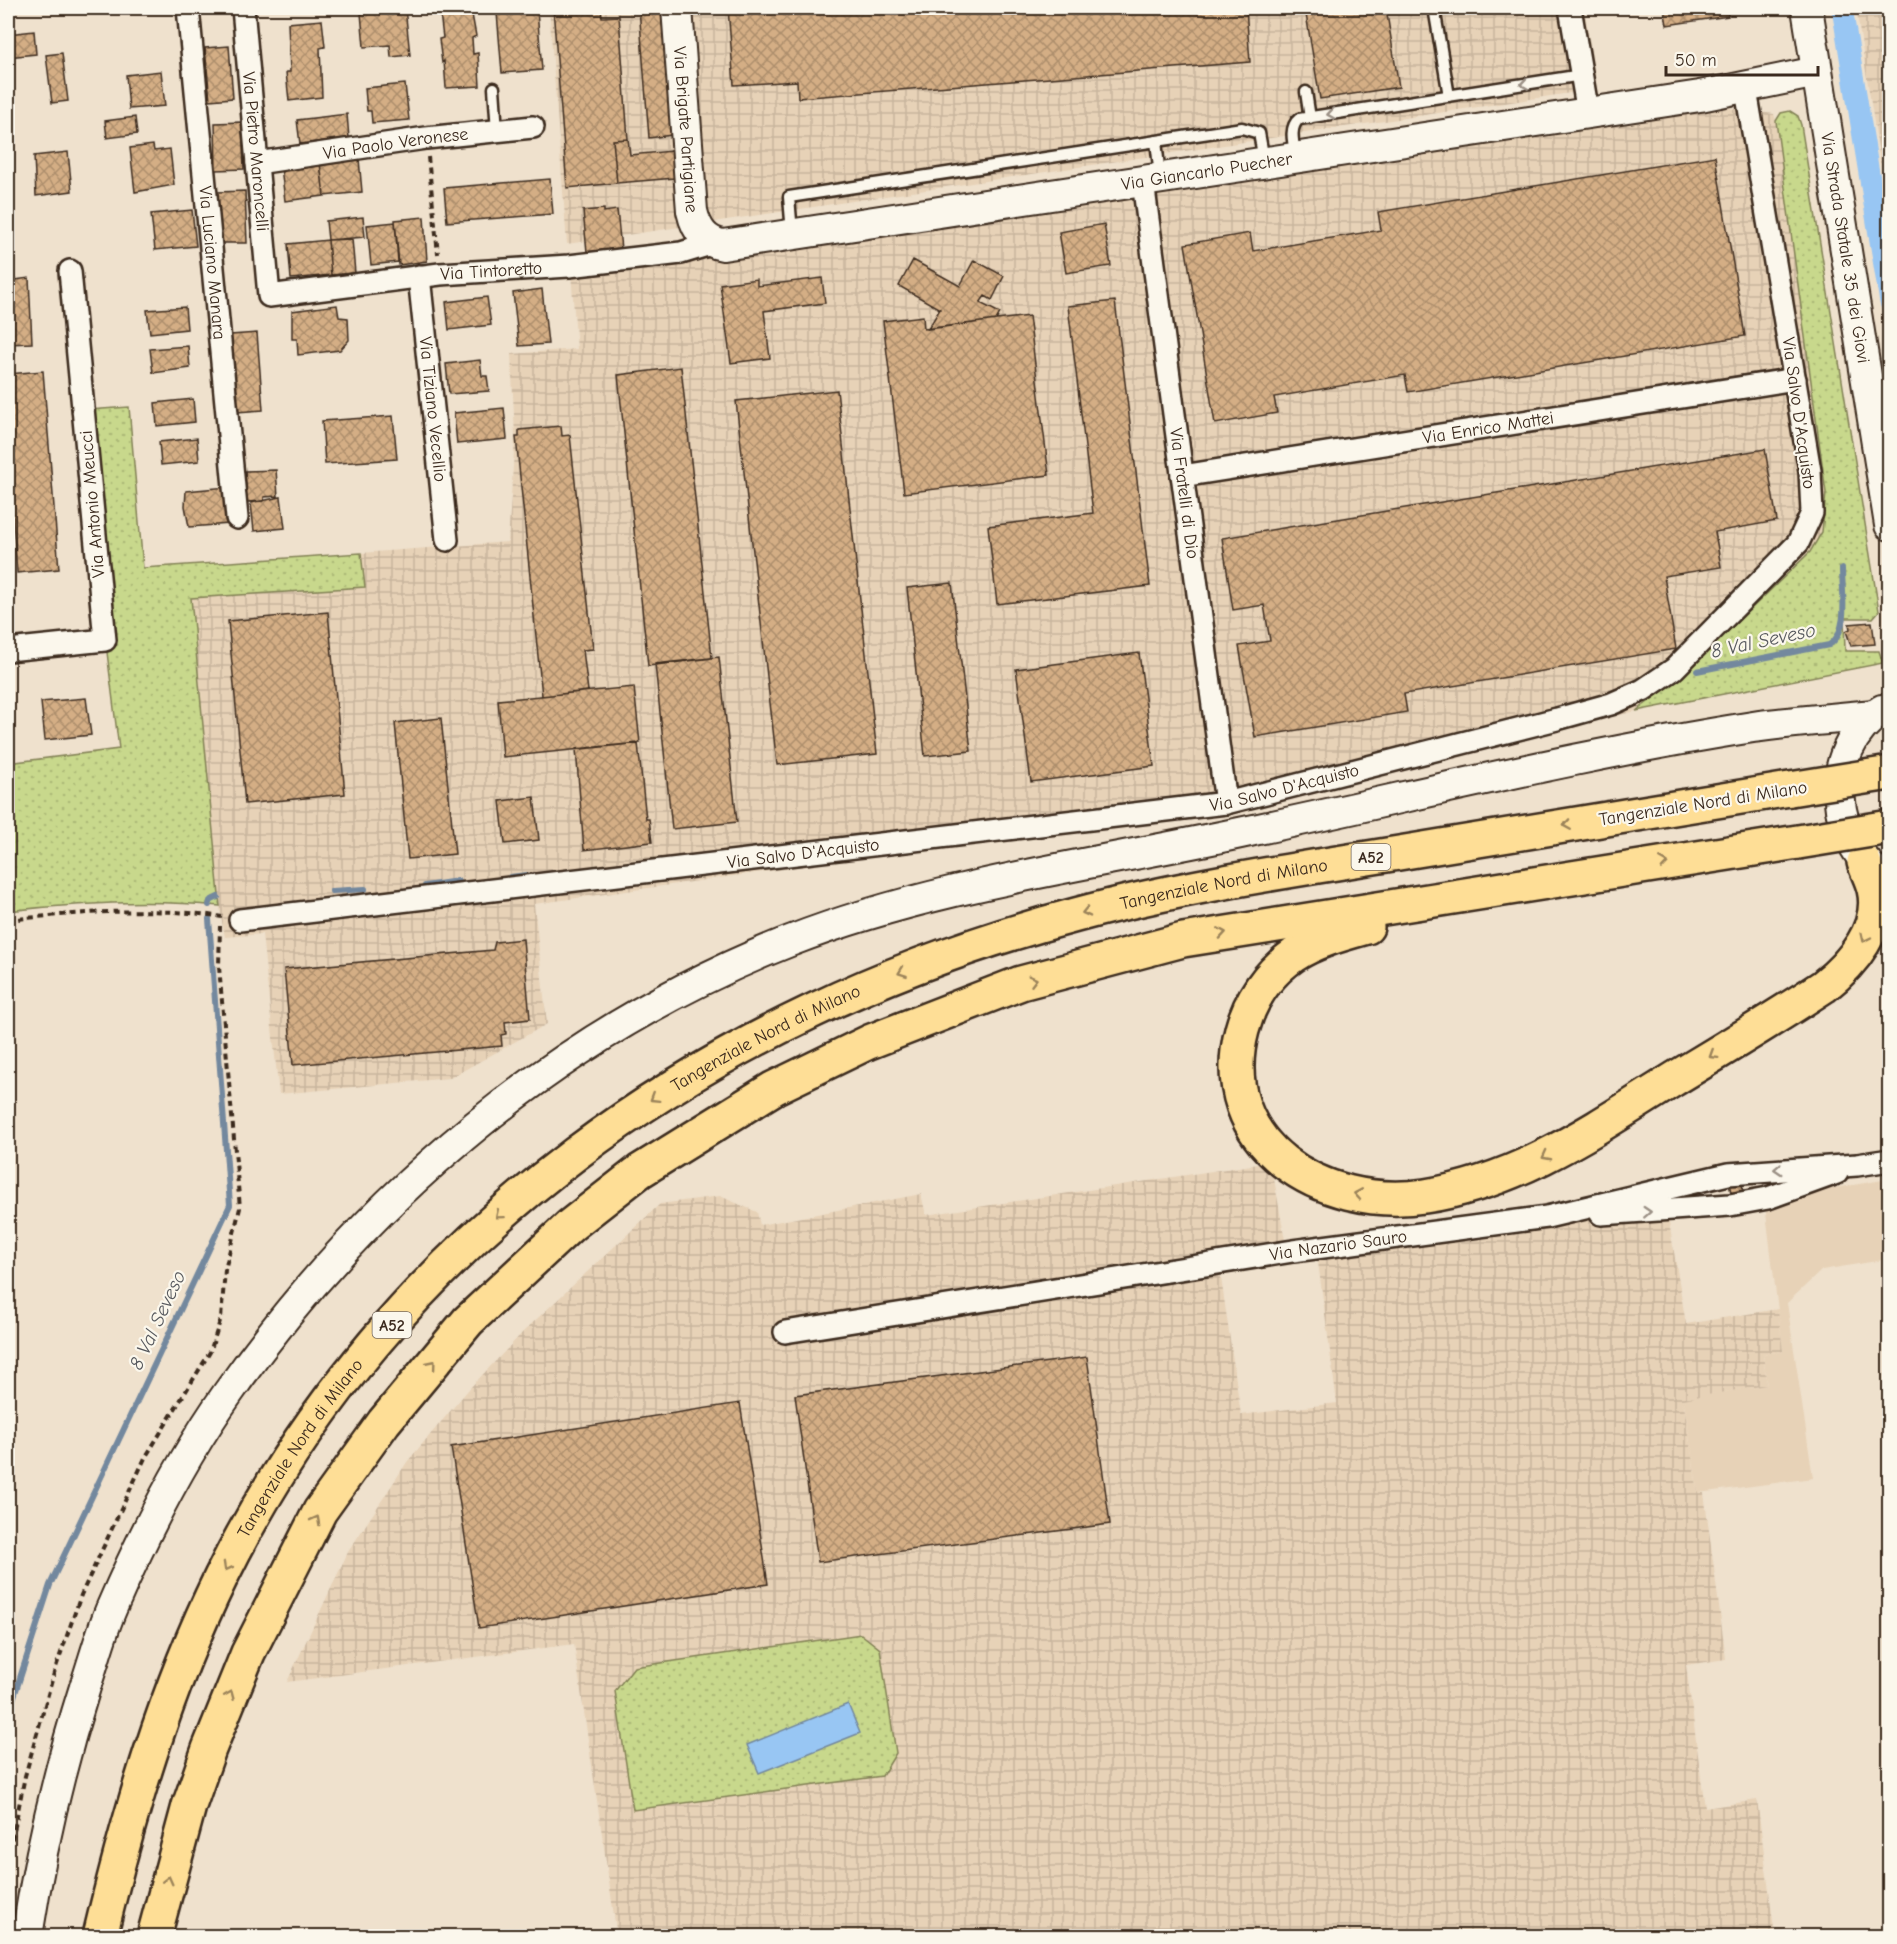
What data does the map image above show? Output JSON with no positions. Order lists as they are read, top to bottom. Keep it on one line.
{"streets":{"highway":["Tangenziale Nord di Milano","A52"],"main road":["Via Brigate Partigiane","Via Giancarlo Puecher","Via Strada Statale 35 dei Giovi"],"street":["Via Paolo Veronese","Via Pietro Maroncelli","Via Luciano Manara","Via Tintoretto","Via Tiziano Vecellio","Via Salvo D'Acquisto","Via Enrico Mattei","Via Fratelli di Dio","Via Antonio Meucci","Via Nazario Sauro"]},"crossings":[["Via Brigate Partigiane","Via Giancarlo Puecher"],["Via Brigate Partigiane","Via Tintoretto"],["Via Paolo Veronese","Via Pietro Maroncelli"],["Via Pietro Maroncelli","Via Tintoretto"],["Via Giancarlo Puecher","Via Strada Statale 35 dei Giovi"],["Via Giancarlo Puecher","Via Tintoretto"],["Via Giancarlo Puecher","Via Salvo D'Acquisto"],["Via Giancarlo Puecher","Via Fratelli di Dio"],["Via Tintoretto","Via Tiziano Vecellio"],["Via Salvo D'Acquisto","Via Enrico Mattei"],["Via Salvo D'Acquisto","Via Fratelli di Dio"],["Via Enrico Mattei","Via Fratelli di Dio"]],"water":["8 Val Seveso"],"scale_bar":"50 m"}
